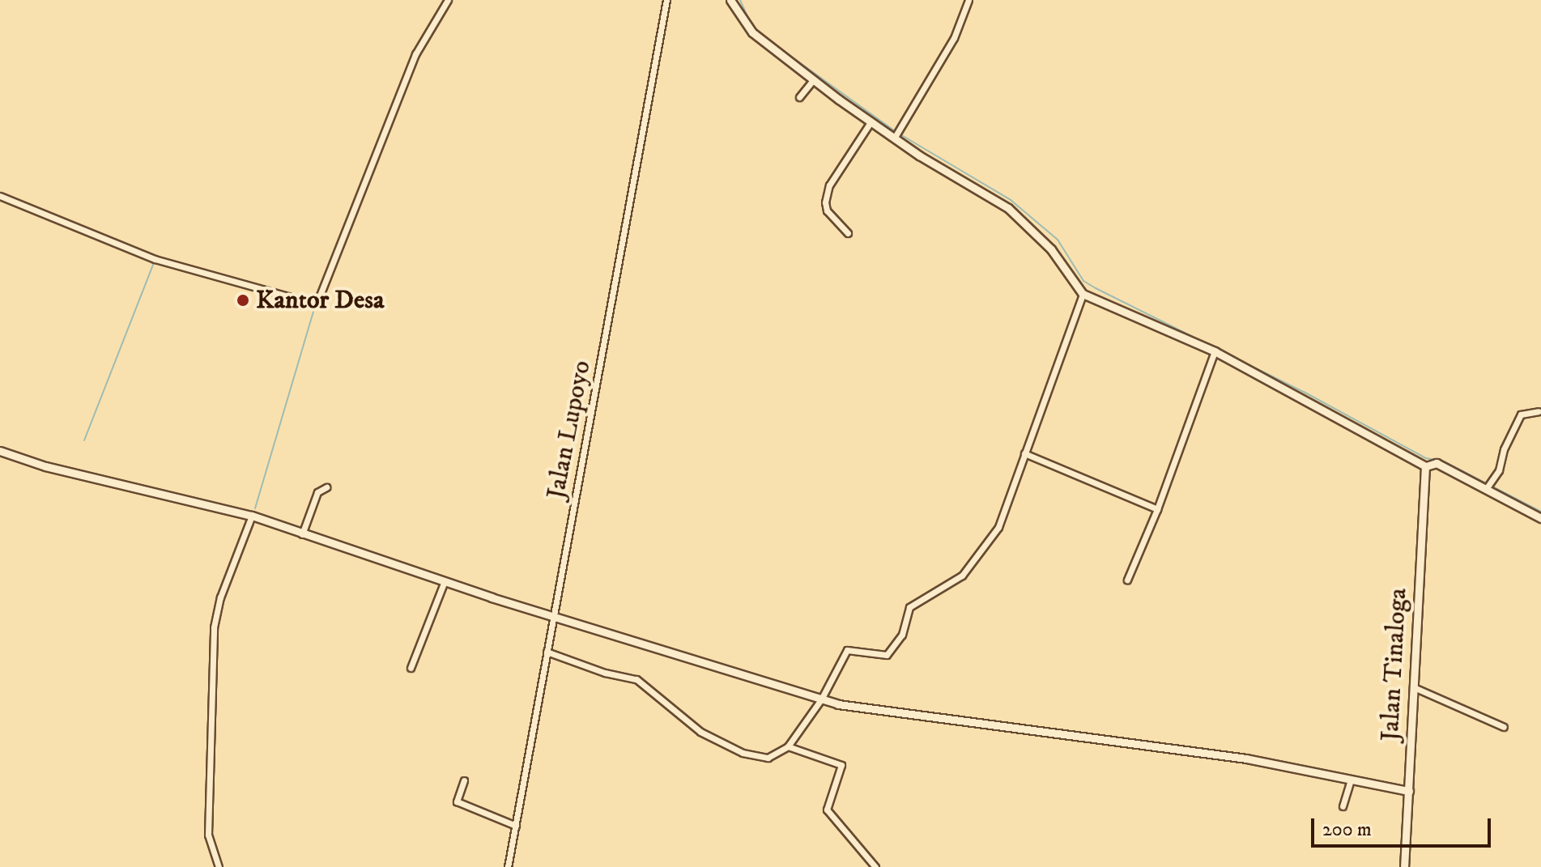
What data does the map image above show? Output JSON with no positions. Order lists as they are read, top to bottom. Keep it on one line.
{"streets":{"street":["Jalan Lupoyo","Jalan Tinaloga"]},"places":["Kantor Desa"],"scale_bar":"200 m"}
